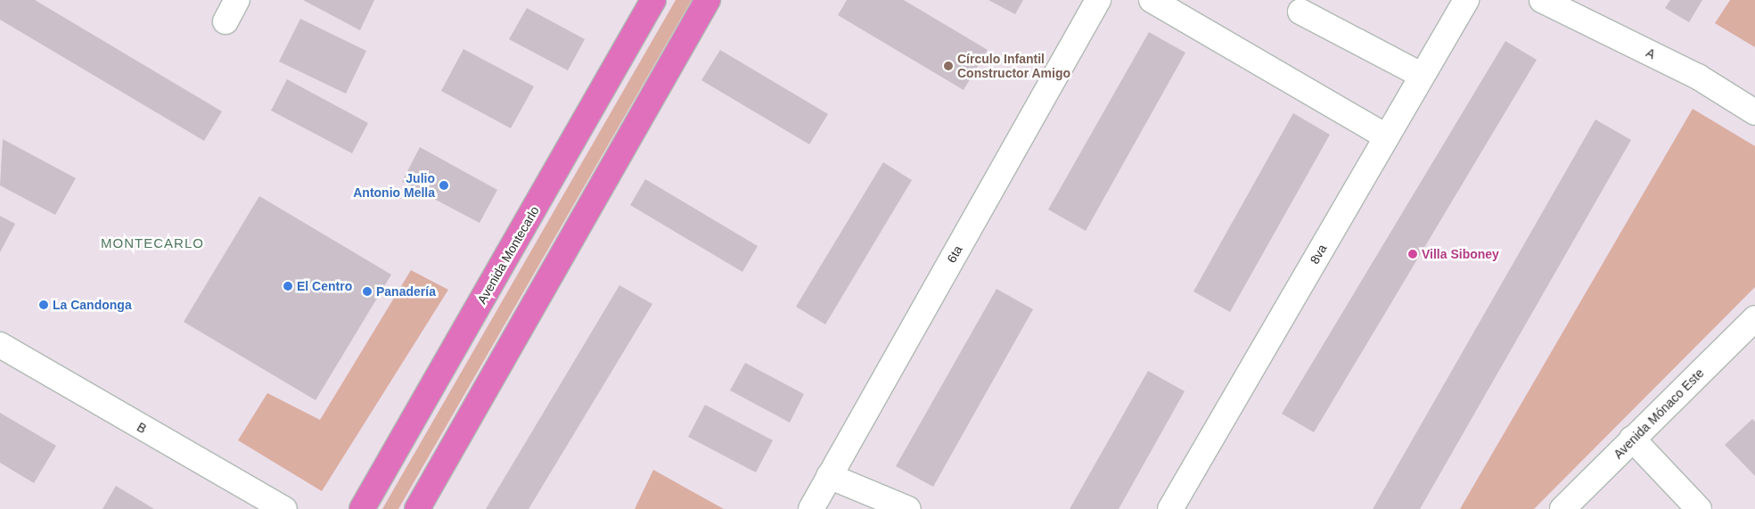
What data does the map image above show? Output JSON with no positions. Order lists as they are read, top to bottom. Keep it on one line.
{"streets":{"main road":["Avenida Montecarlo"],"street":["A","6ta","8va","Avenida Mónaco Este","B"]},"districts":["MONTECARLO"],"places":["Círculo Infantil Constructor Amigo","Julio Antonio Mella","Villa Siboney","El Centro","Panadería","La Candonga"]}
